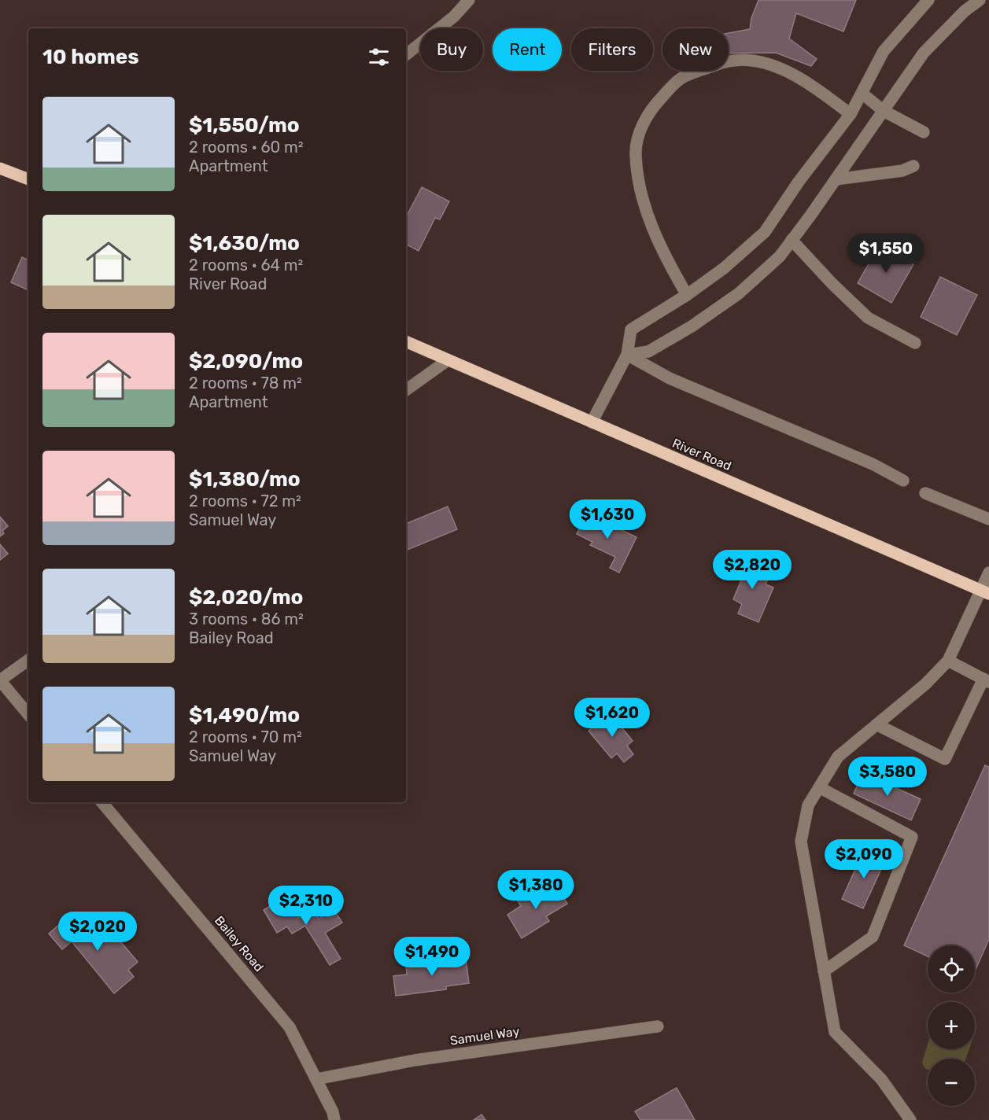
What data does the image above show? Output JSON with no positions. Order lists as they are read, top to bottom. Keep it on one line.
{"streets":{"main road":["River Road"],"street":["Bailey Road","Samuel Way"]},"crossings":[["Bailey Road","Samuel Way"]],"page":{"chip":["Buy","Rent","Filters","New"],"heading":"10 homes","list":[{"name":"$1,550/mo","note":"2 rooms · 60 m² · Apartment"},{"name":"$1,630/mo","note":"2 rooms · 64 m² · River Road"},{"name":"$2,090/mo","note":"2 rooms · 78 m² · Apartment"},{"name":"$1,380/mo","note":"2 rooms · 72 m² · Samuel Way"},{"name":"$2,020/mo","note":"3 rooms · 86 m² · Bailey Road"},{"name":"$1,490/mo","note":"2 rooms · 70 m² · Samuel Way"}],"price":["$1,550","$1,630","$2,820","$1,620","$3,580","$2,090","$1,380","$2,310","$2,020","$1,490"],"map_buttons":["+","−"]}}
